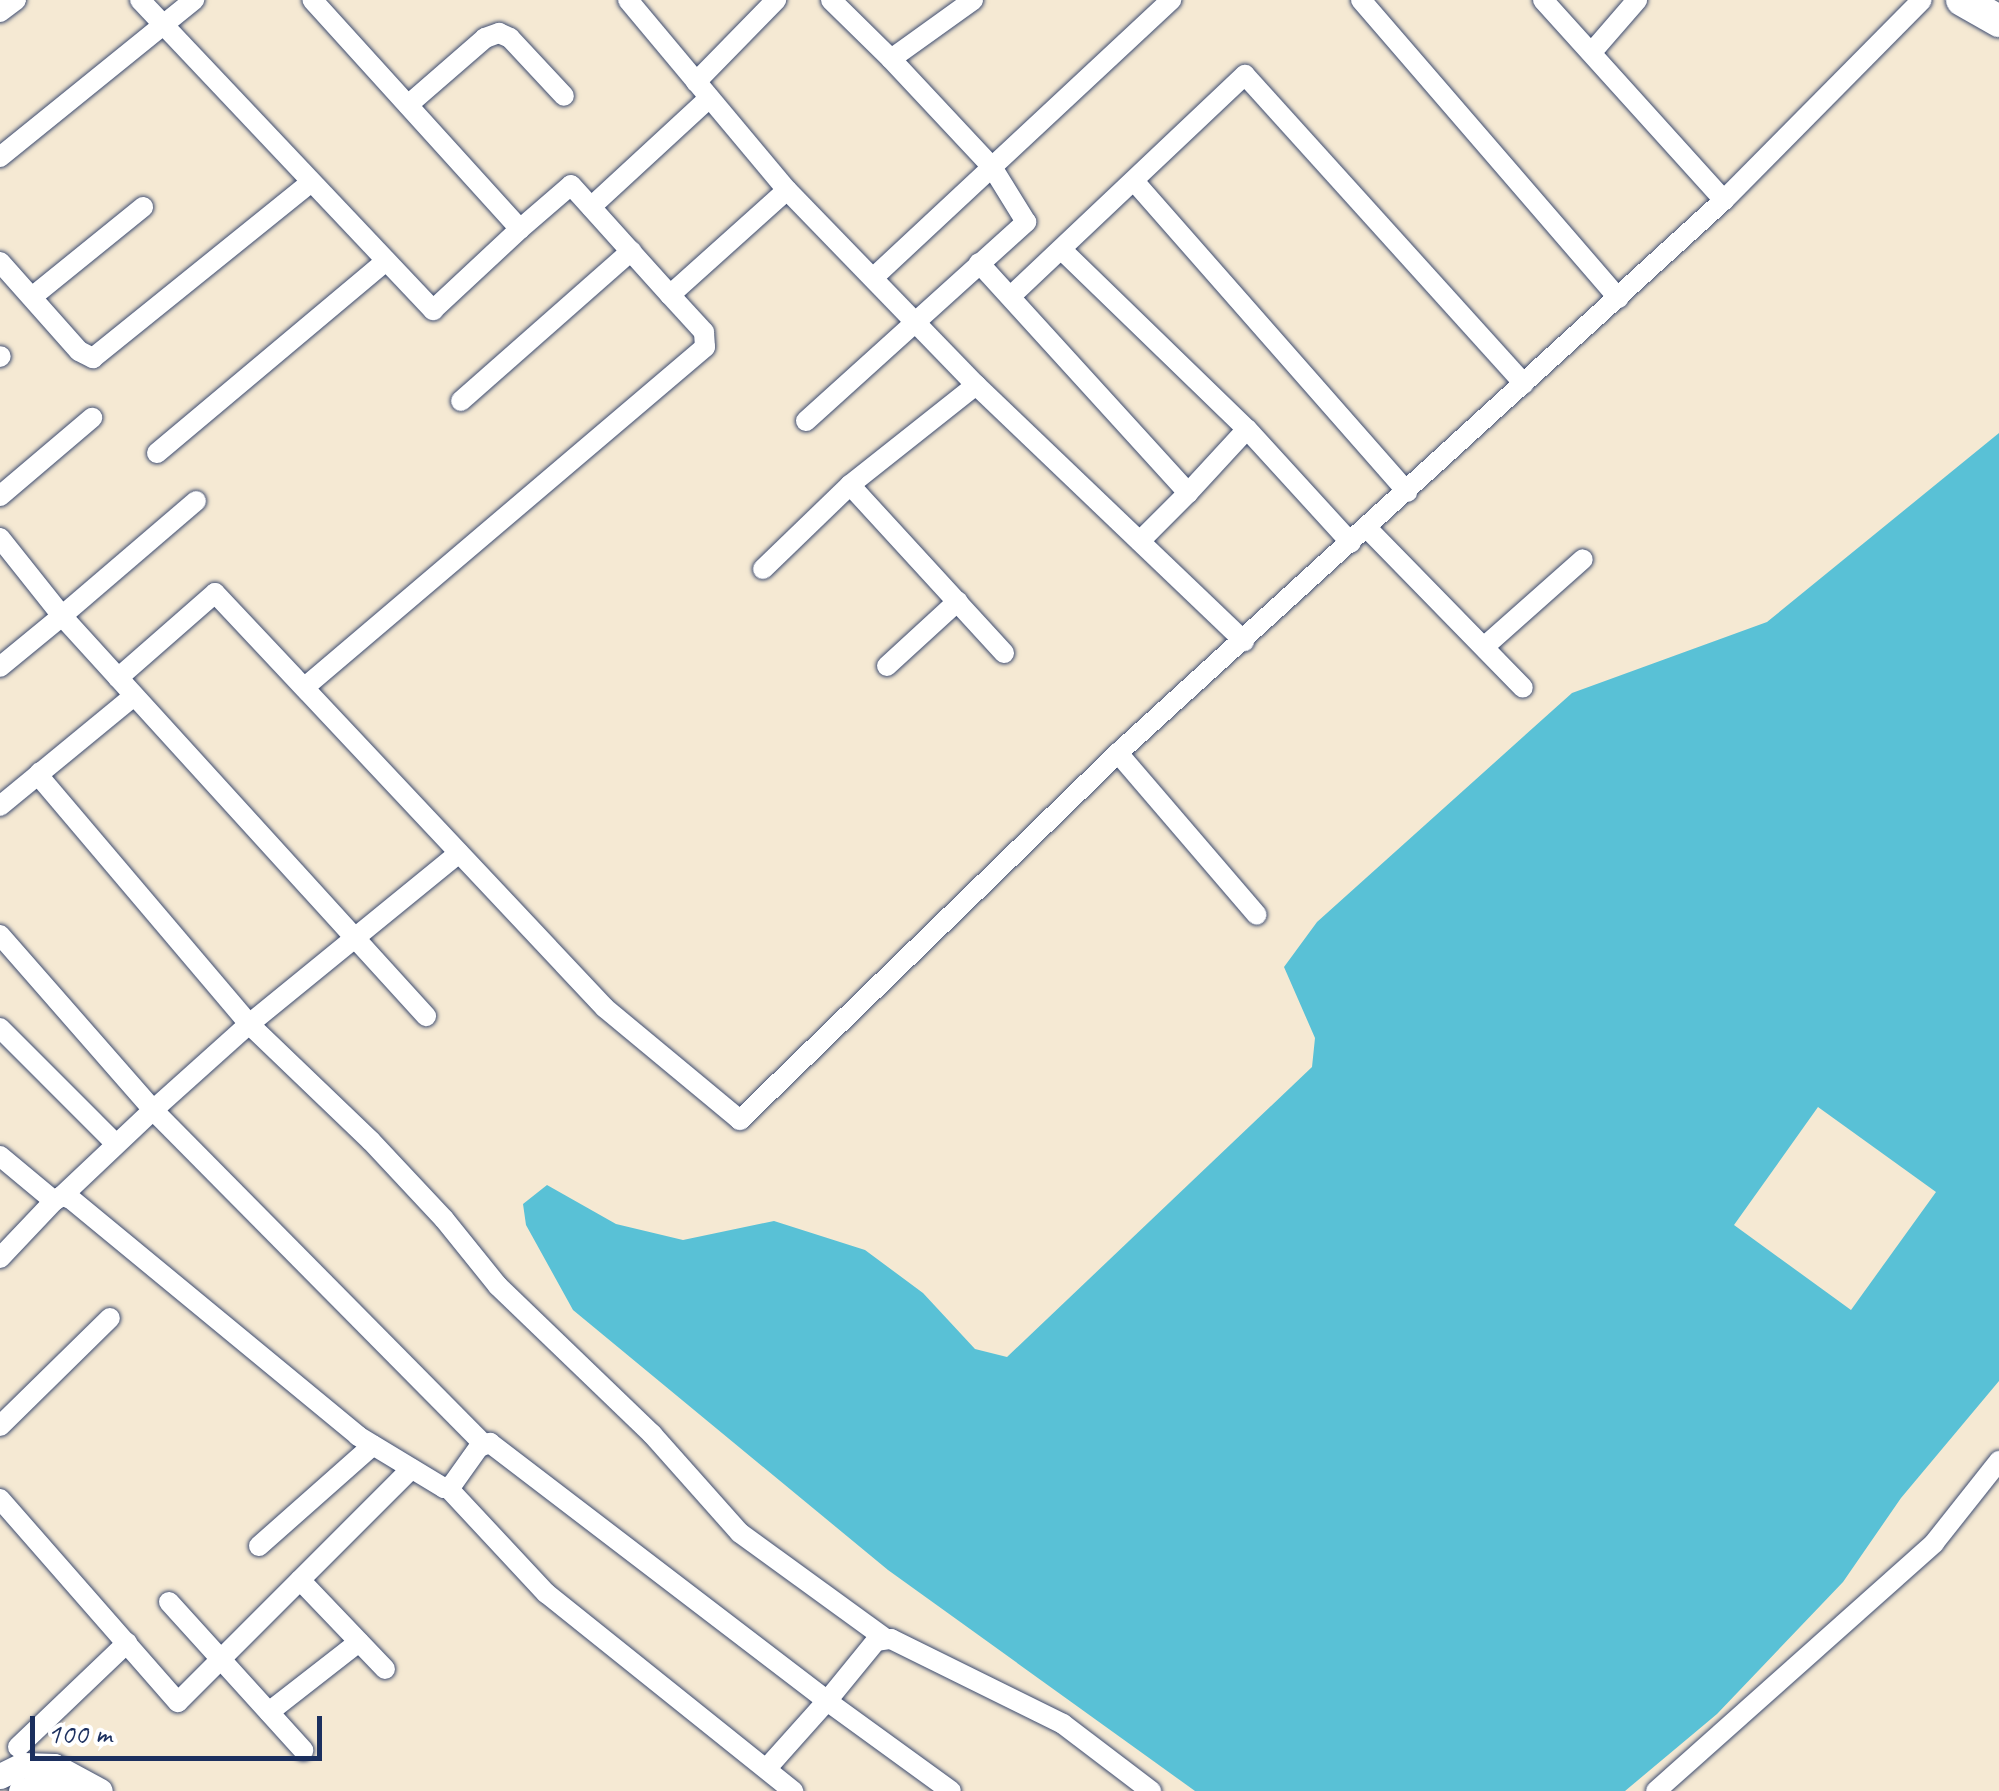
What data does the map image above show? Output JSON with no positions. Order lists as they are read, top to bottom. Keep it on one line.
{"scale_bar":"100 m"}
